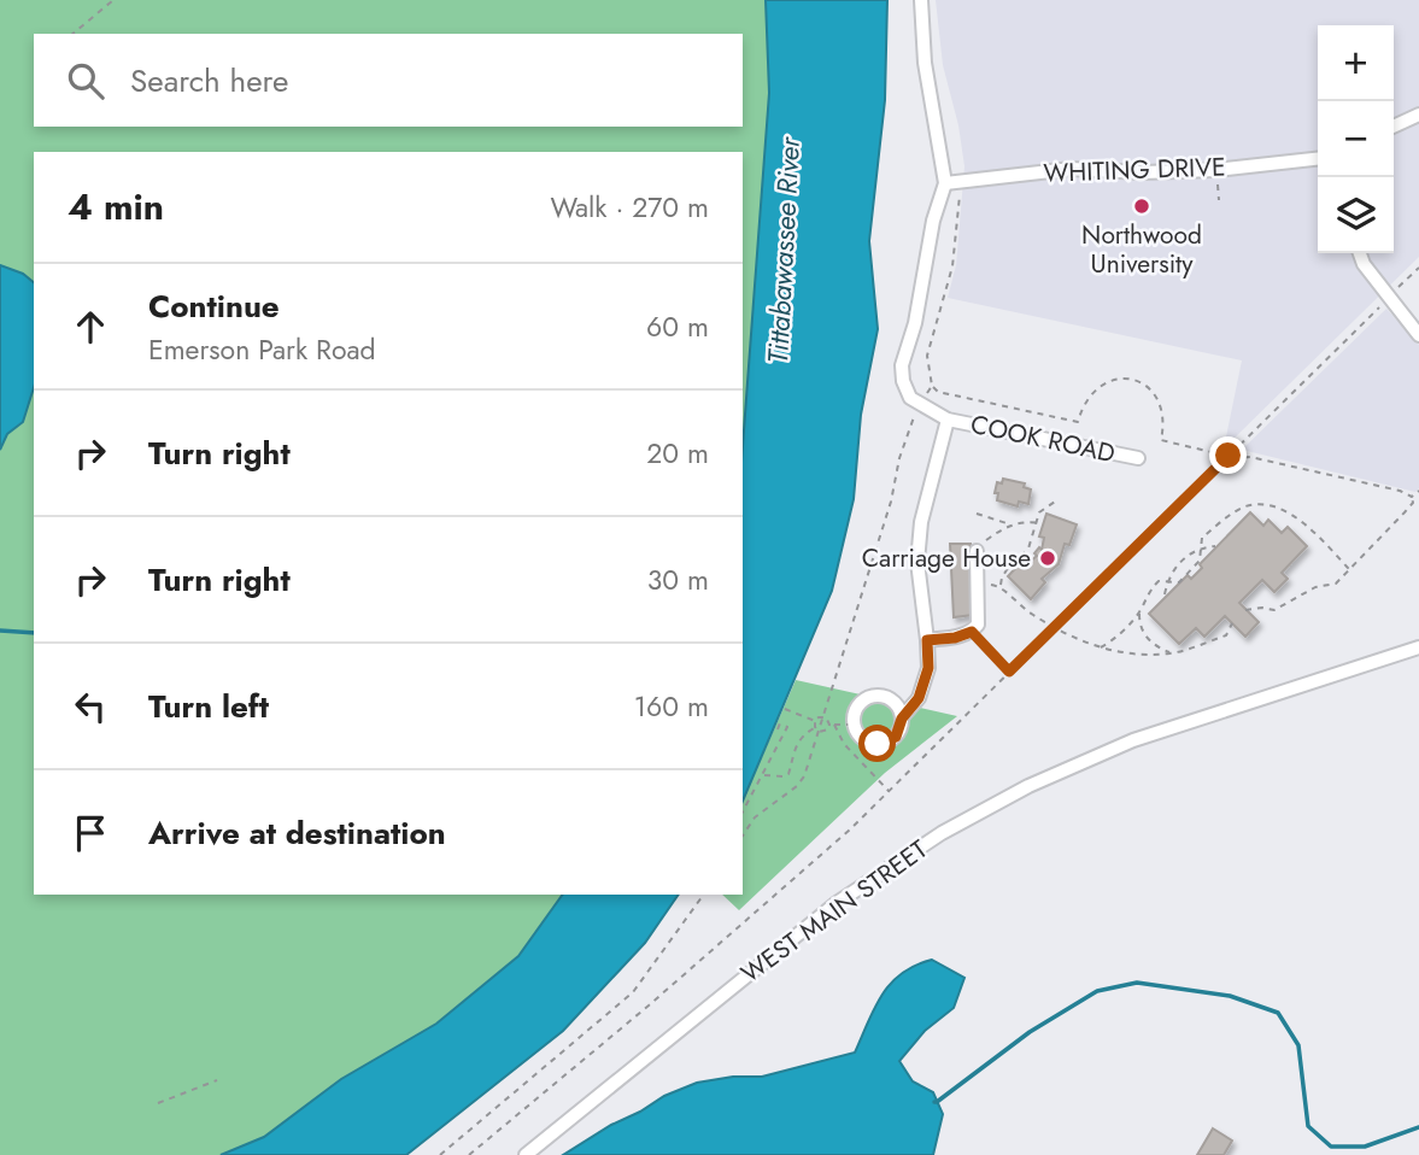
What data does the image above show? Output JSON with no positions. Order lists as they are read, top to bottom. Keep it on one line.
{"streets":{"street":["WHITING DRIVE","COOK ROAD","WEST MAIN STREET"]},"water":["Tittabawassee River"],"places":["Northwood University","Carriage House"],"page":{"map_buttons":["+","−"],"search":"Search here","heading":["4 min","Walk · 270 m"],"list":[["Continue","Emerson Park Road","60 m"],["Turn right","20 m"],["Turn right","30 m"],["Turn left","160 m"],"Arrive at destination"]}}
